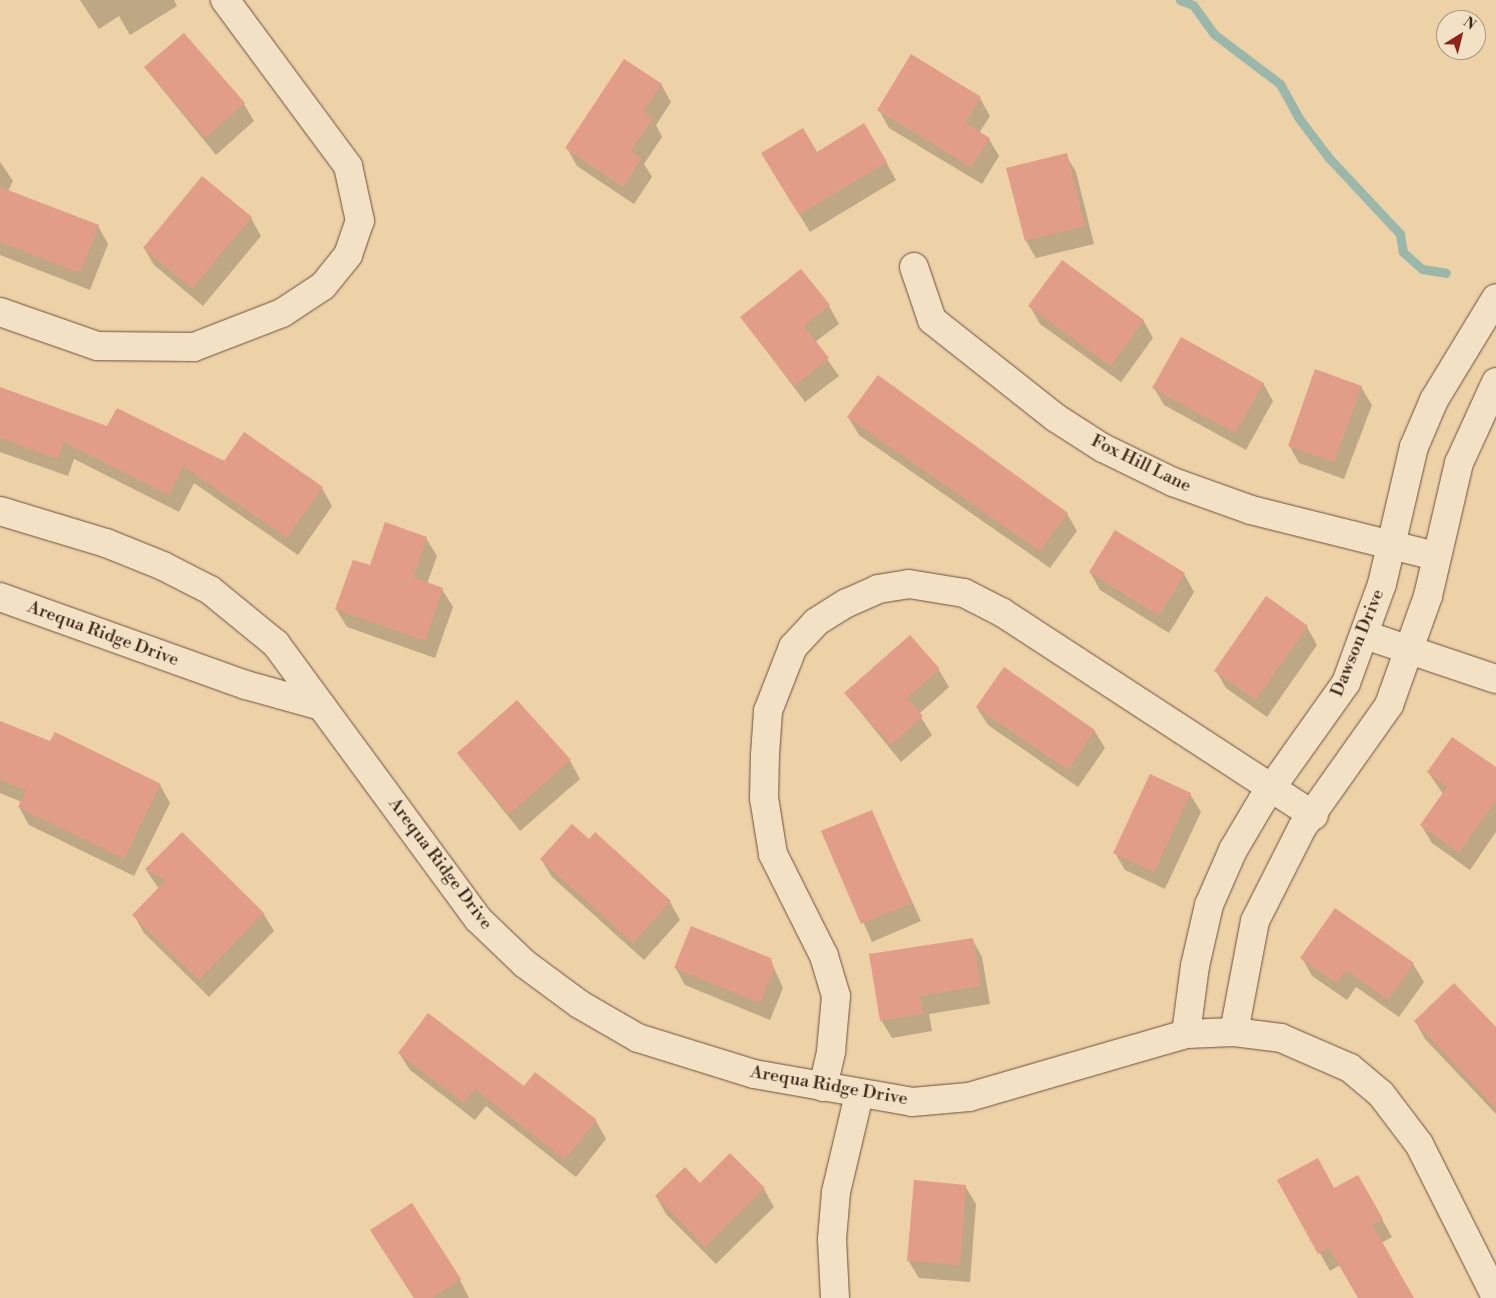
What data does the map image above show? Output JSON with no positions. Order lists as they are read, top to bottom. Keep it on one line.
{"streets":{"street":["Fox Hill Lane","Arequa Ridge Drive","Dawson Drive"]},"crossings":[["Fox Hill Lane","Dawson Drive"],["Arequa Ridge Drive","Dawson Drive"]],"north":"top right"}
